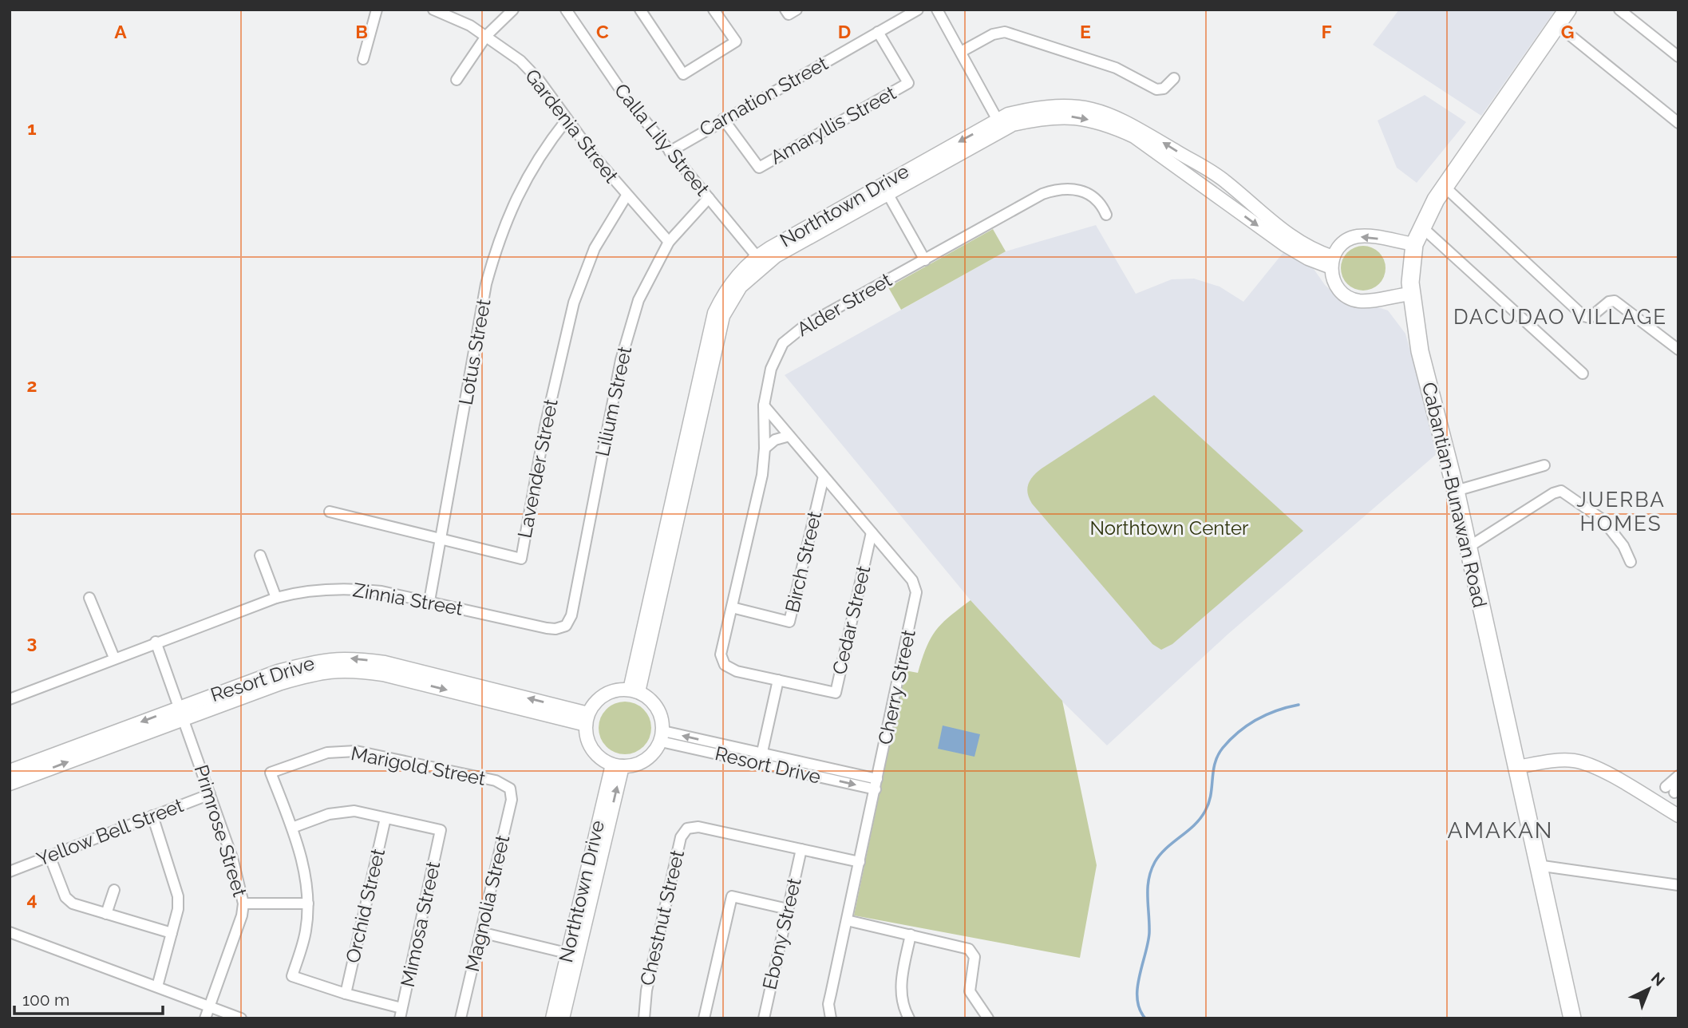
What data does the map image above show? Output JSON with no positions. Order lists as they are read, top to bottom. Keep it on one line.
{"streets":{"main road":["Cabantian-Bunawan Road"],"street":["Carnation Street","Amaryllis Street","Gardenia Street","Calla Lily Street","Northtown Drive","Alder Street","Lotus Street","Lilium Street","Lavender Street","Birch Street","Zinnia Street","Cedar Street","Resort Drive","Cherry Street","Marigold Street","Primrose Street","Yellow Bell Street","Magnolia Street","Orchid Street","Chestnut Street","Mimosa Street","Ebony Street"]},"crossings":[["Carnation Street","Amaryllis Street"],["Carnation Street","Calla Lily Street"],["Gardenia Street","Lotus Street"],["Gardenia Street","Lilium Street"],["Gardenia Street","Lavender Street"],["Calla Lily Street","Northtown Drive"],["Calla Lily Street","Lilium Street"],["Northtown Drive","Cabantian-Bunawan Road"],["Northtown Drive","Resort Drive"],["Alder Street","Birch Street"],["Alder Street","Cedar Street"],["Alder Street","Cherry Street"],["Lotus Street","Lavender Street"],["Lotus Street","Zinnia Street"],["Lilium Street","Zinnia Street"],["Birch Street","Cherry Street"],["Cedar Street","Cherry Street"],["Resort Drive","Cherry Street"],["Resort Drive","Primrose Street"],["Cherry Street","Chestnut Street"],["Marigold Street","Magnolia Street"],["Marigold Street","Orchid Street"],["Primrose Street","Yellow Bell Street"],["Orchid Street","Mimosa Street"],["Chestnut Street","Ebony Street"]],"districts":["DACUDAO VILLAGE","JUERBA HOMES","AMAKAN"],"parks":["Northtown Center"],"scale_bar":"100 m","north":"top right","grid":{"columns":["A","B","C","D","E","F","G"],"rows":["1","2","3","4"]}}
